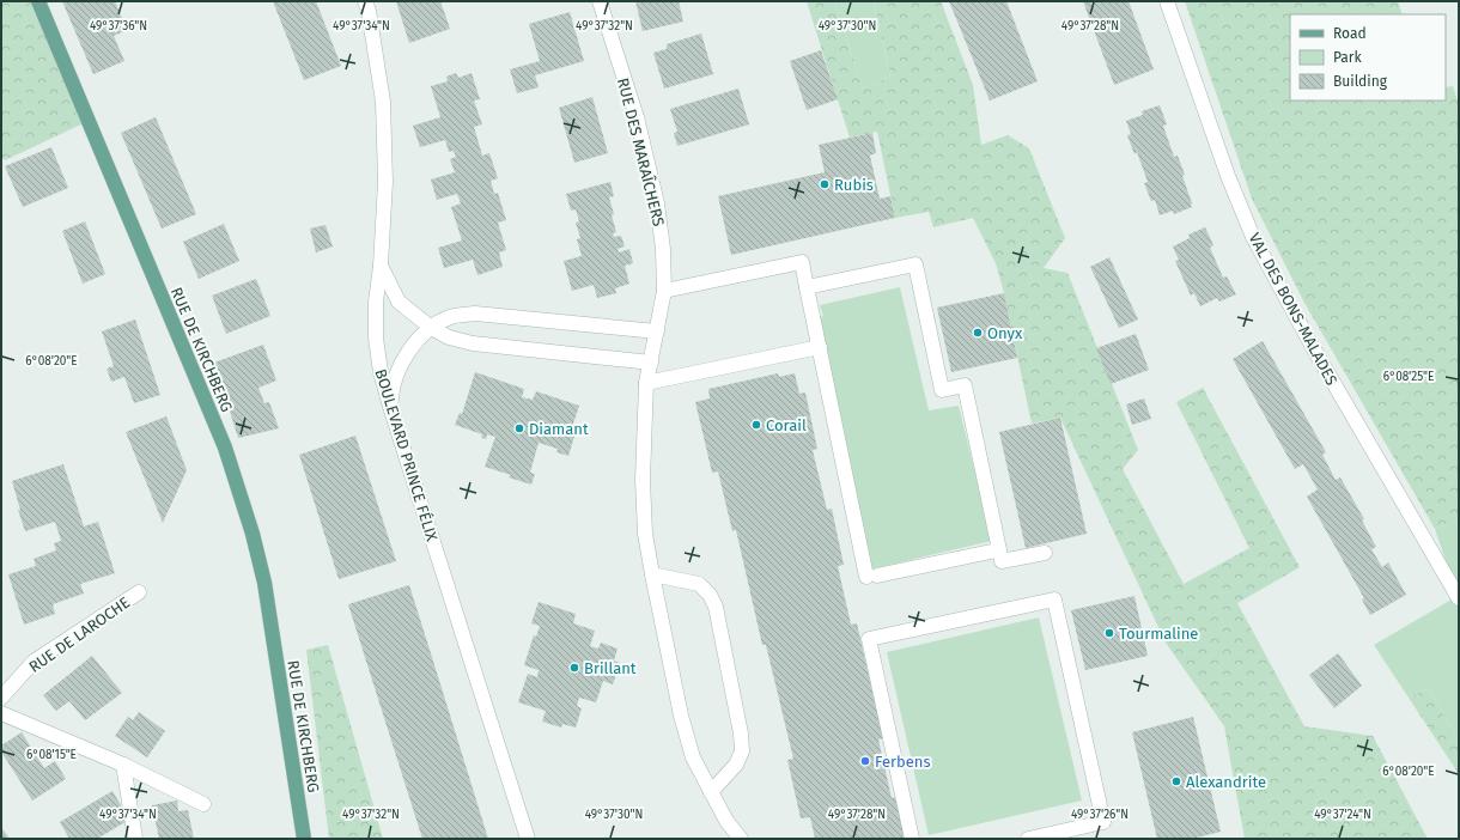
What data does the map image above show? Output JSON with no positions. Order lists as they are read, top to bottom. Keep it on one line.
{"streets":{"main road":["RUE DE KIRCHBERG"],"street":["RUE DES MARAÎCHERS","VAL DES BONS-MALADES","BOULEVARD PRINCE FÉLIX","RUE DE LAROCHE"]},"places":["Rubis","Onyx","Corail","Diamant","Tourmaline","Brillant","Ferbens","Alexandrite"],"legend":["Road","Park","Building"],"coordinates":["49°37'36\"N","49°37'34\"N","49°37'32\"N","49°37'30\"N","49°37'28\"N","6°08'20\"E","6°08'25\"E","6°08'15\"E","49°37'26\"N","49°37'24\"N"]}
